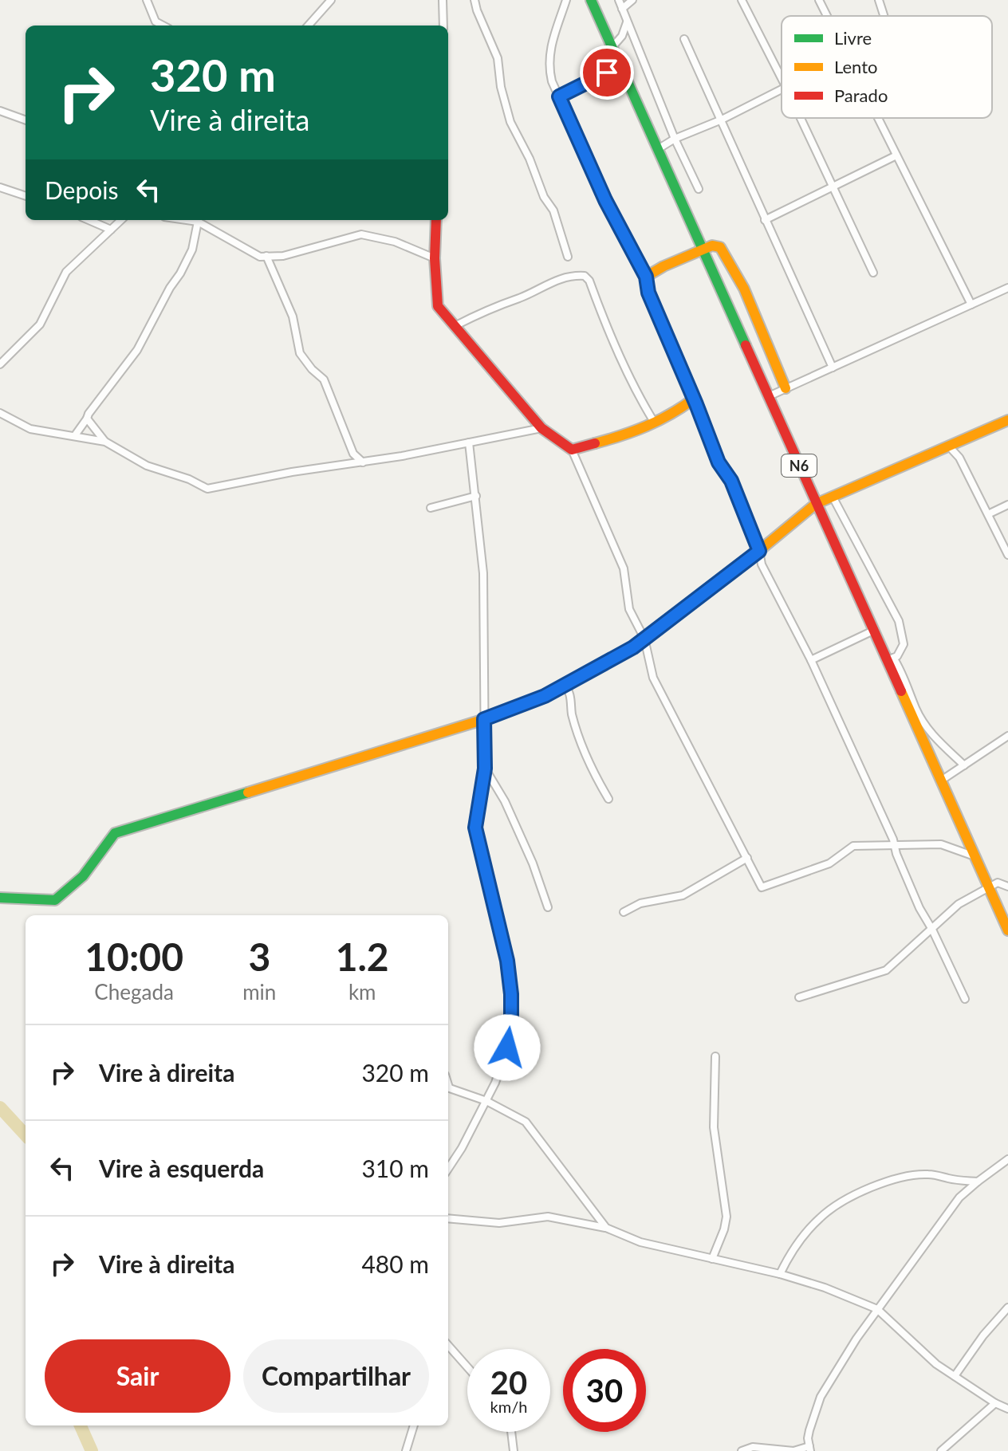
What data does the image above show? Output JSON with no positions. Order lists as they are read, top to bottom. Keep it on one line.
{"streets":{"main road":["N6"]},"legend":["Livre","Lento","Parado"],"page":{"turn":["320 m","Vire à direita"],"then":"Depois","eta":["10:00","Chegada","3","min","1.2","km"],"list":[{"name":"Vire à direita","value":"320 m"},{"name":"Vire à esquerda","value":"310 m"},{"name":"Vire à direita","value":"480 m"}],"buttons":["Sair","Compartilhar"],"speed":"20 km/h","limit":"30"}}
